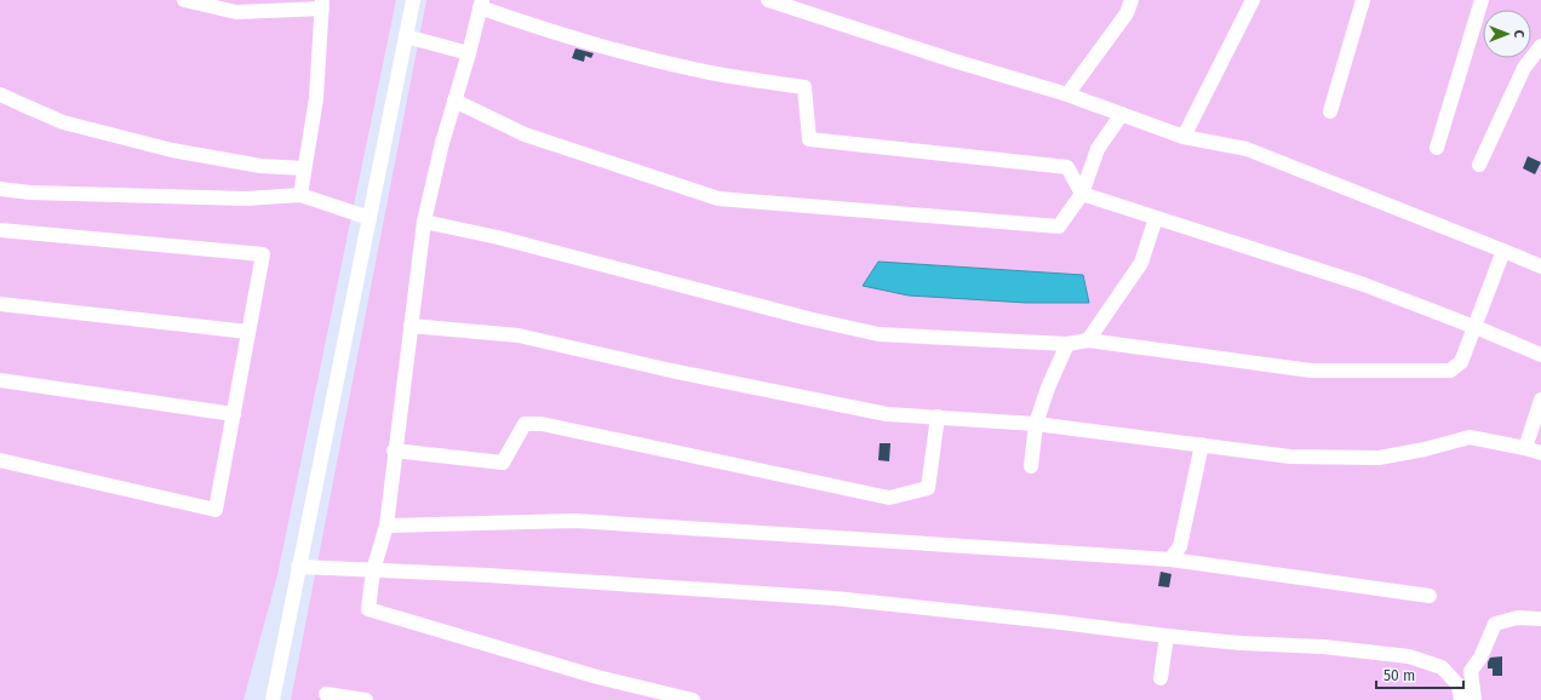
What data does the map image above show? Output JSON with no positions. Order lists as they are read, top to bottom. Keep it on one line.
{"scale_bar":"50 m","north":"right"}
